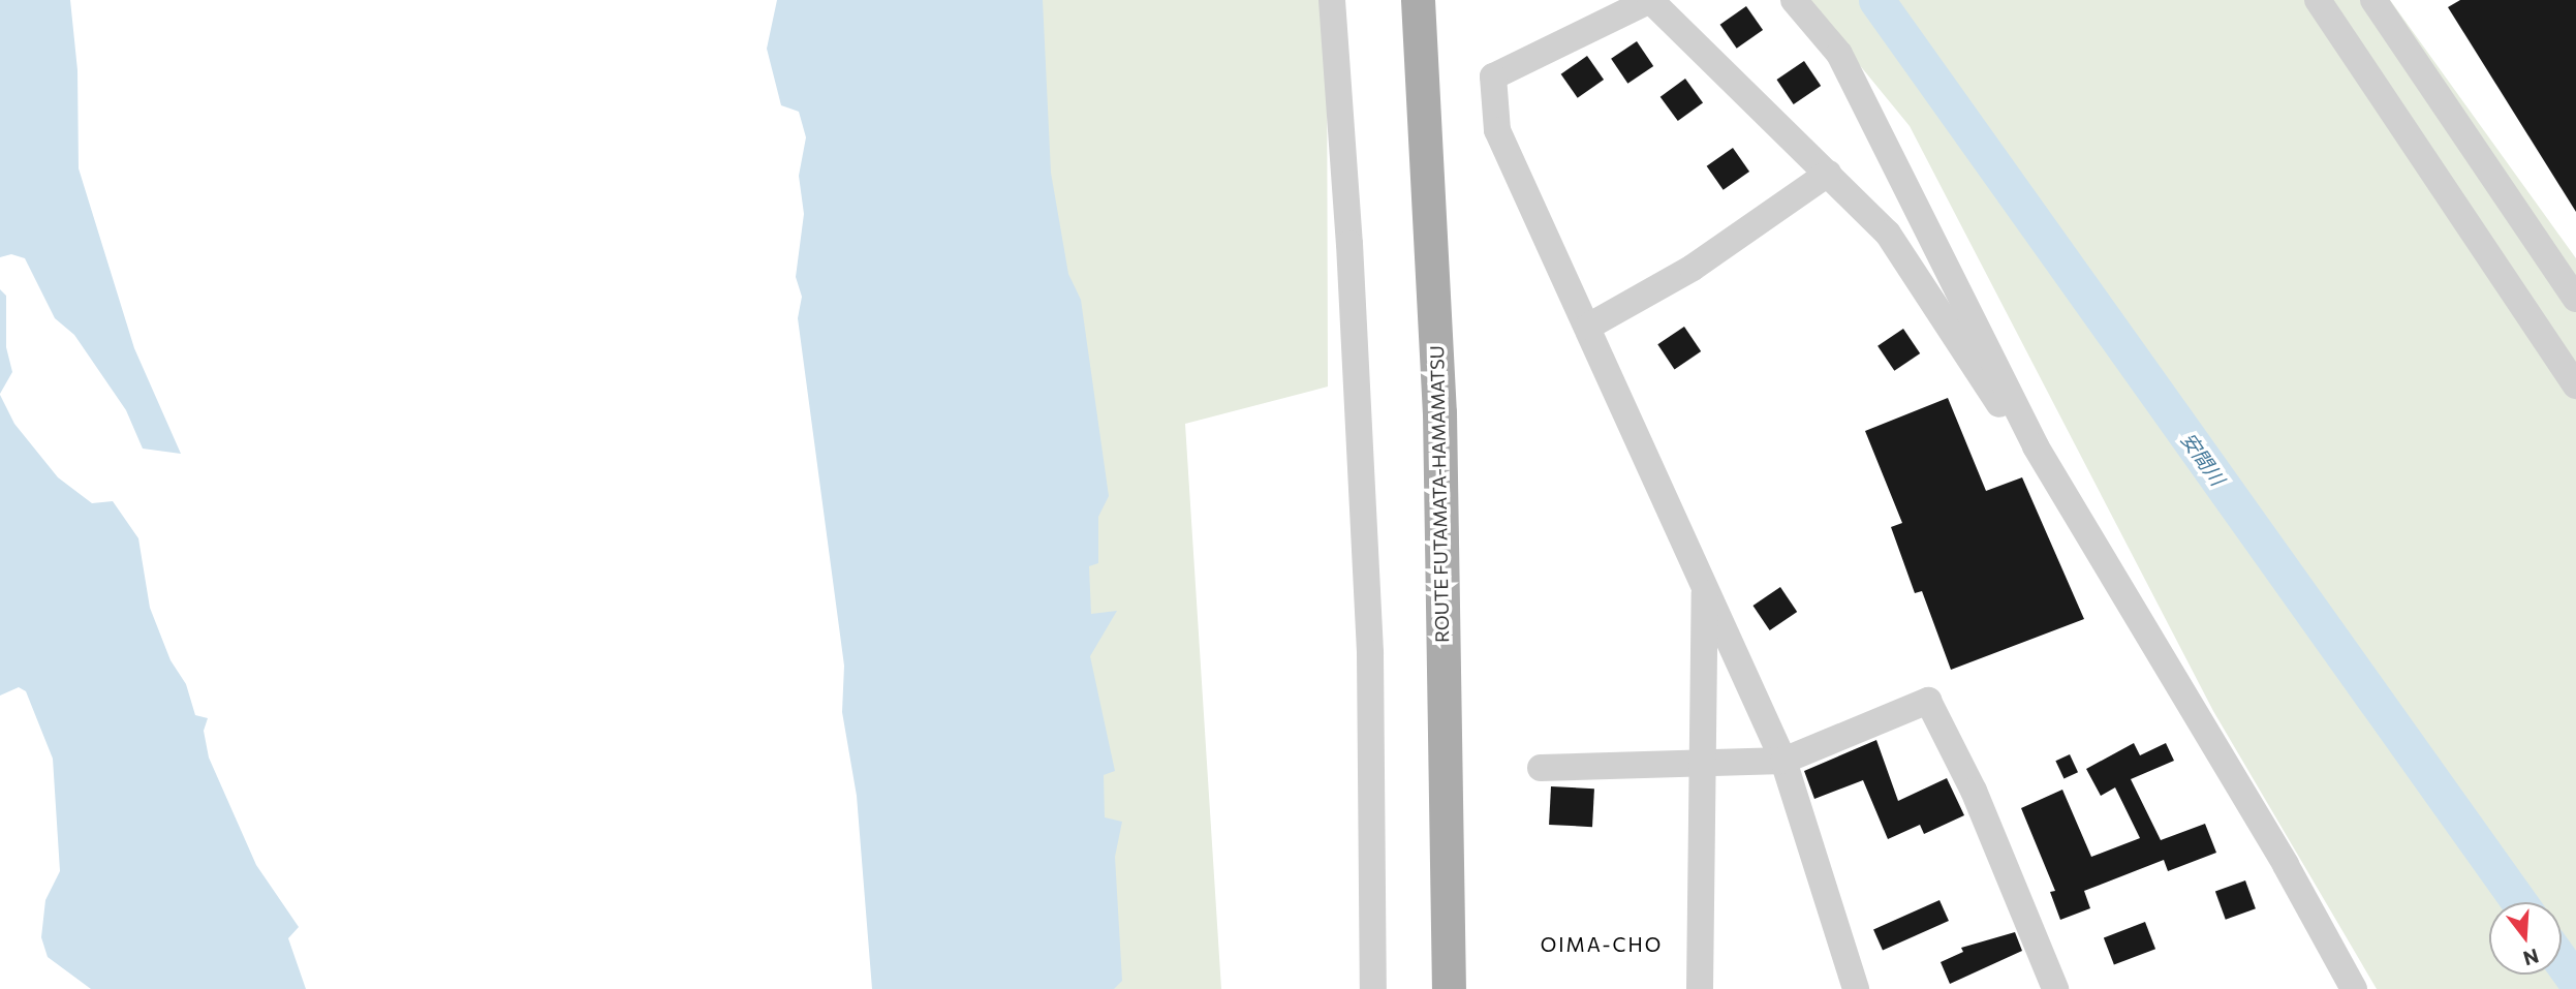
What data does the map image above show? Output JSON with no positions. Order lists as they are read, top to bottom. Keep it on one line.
{"streets":{"main road":["ROUTE FUTAMATA-HAMAMATSU"]},"districts":["OIMA-CHO"],"water":["安間川"],"north":"bottom"}
